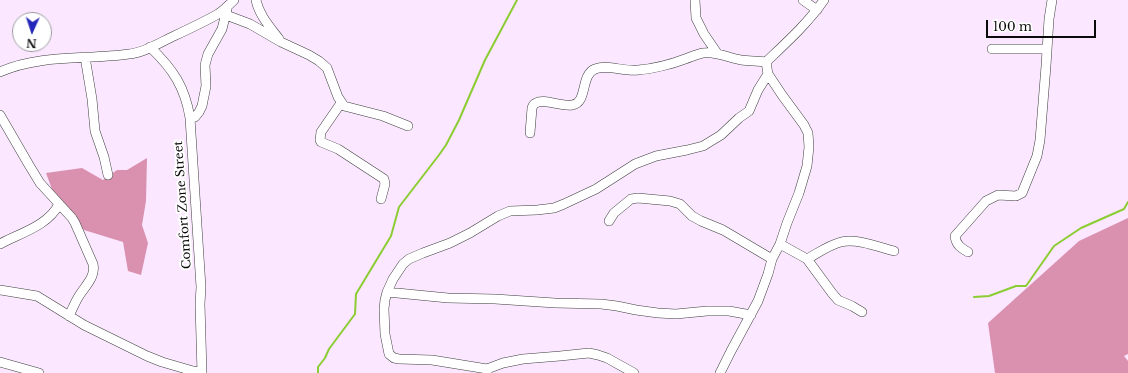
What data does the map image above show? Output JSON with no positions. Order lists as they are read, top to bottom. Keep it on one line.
{"streets":{"street":["Comfort Zone Street"]},"scale_bar":"100 m","north":"bottom"}
